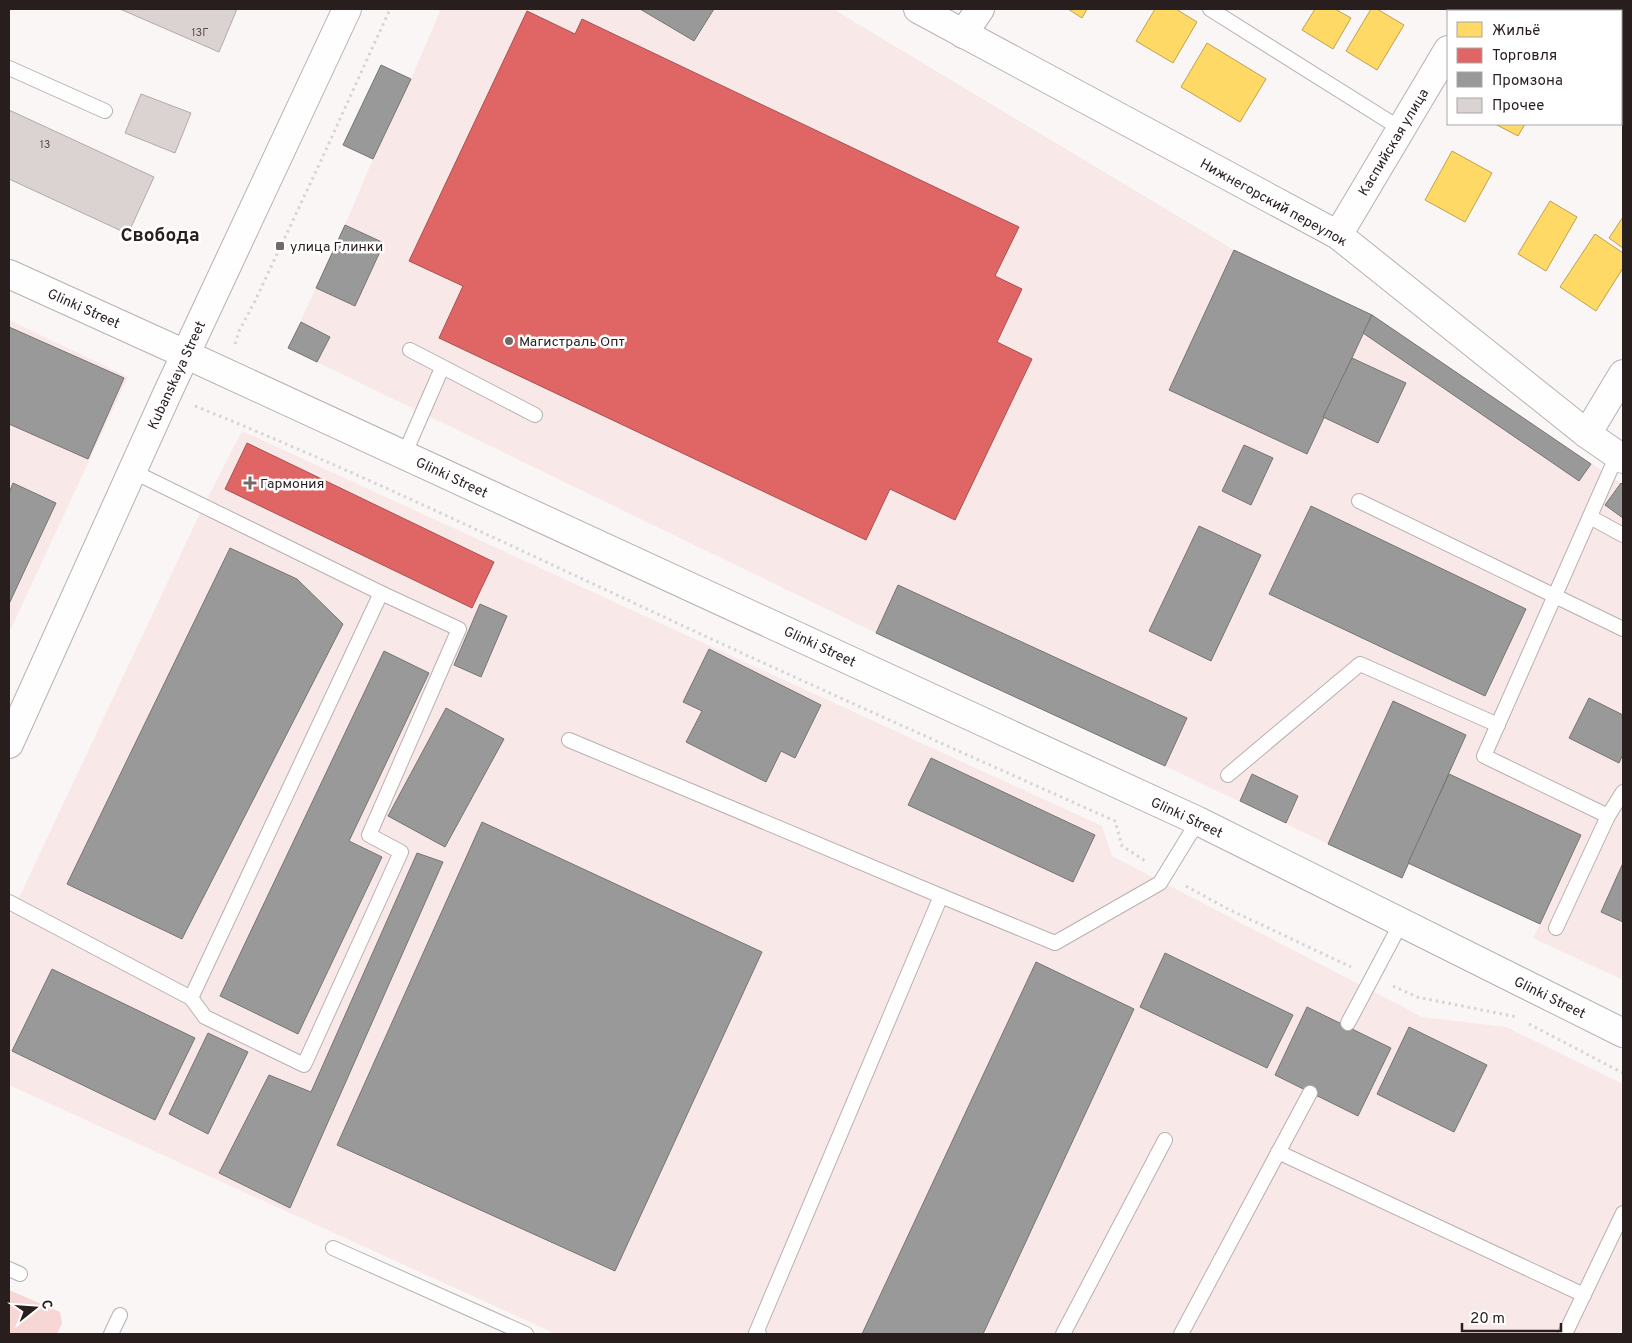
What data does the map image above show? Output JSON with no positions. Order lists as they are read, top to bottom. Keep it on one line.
{"streets":{"main road":["Каспийская улица","Нижнегорский переулок","Glinki Street","Kubanskaya Street"]},"crossings":[["Каспийская улица","Нижнегорский переулок"],["Glinki Street","Kubanskaya Street"]],"districts":["Свобода"],"places":{"transit":["улица Глинки"],"other":["Магистраль Опт"],"health":["Гармония"]},"house_numbers":["13Г","13"],"legend":["Жильё","Торговля","Промзона","Прочее"],"scale_bar":"20 m","north":"right"}
